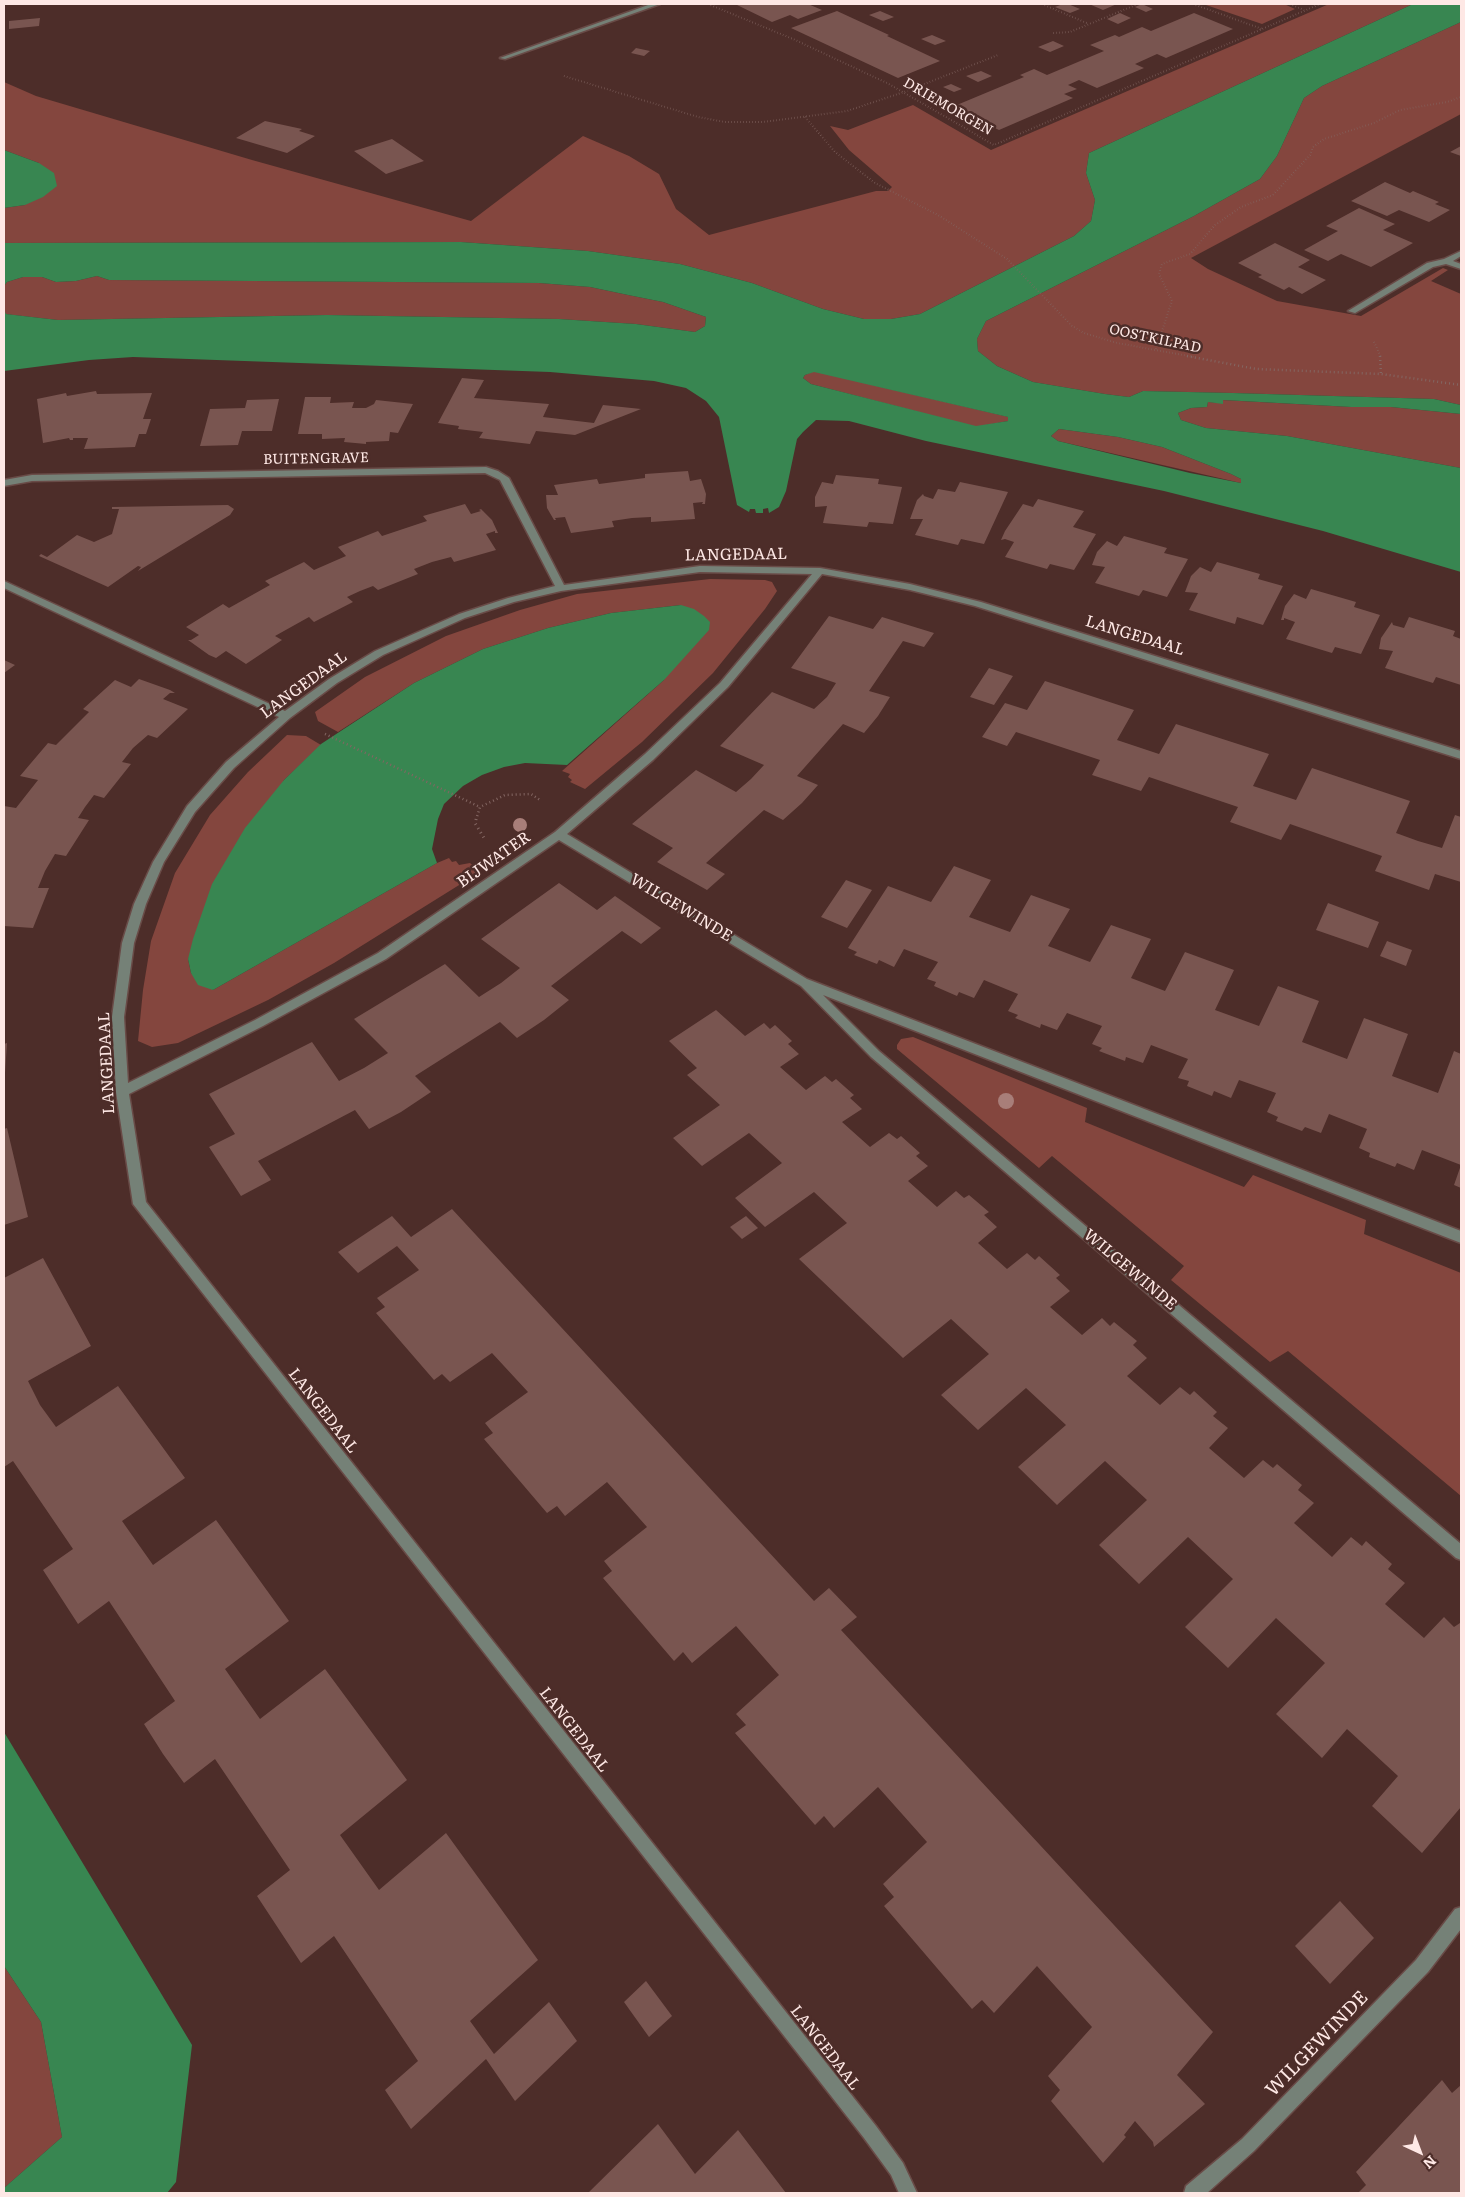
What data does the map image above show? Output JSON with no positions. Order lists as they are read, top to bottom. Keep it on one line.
{"streets":{"street":["BUITENGRAVE","LANGEDAAL","BIJWATER","WILGEWINDE"],"path":["DRIEMORGEN","OOSTKILPAD"]},"crossings":[["BUITENGRAVE","LANGEDAAL"],["LANGEDAAL","BIJWATER"],["BIJWATER","WILGEWINDE"]],"north":"bottom right"}
